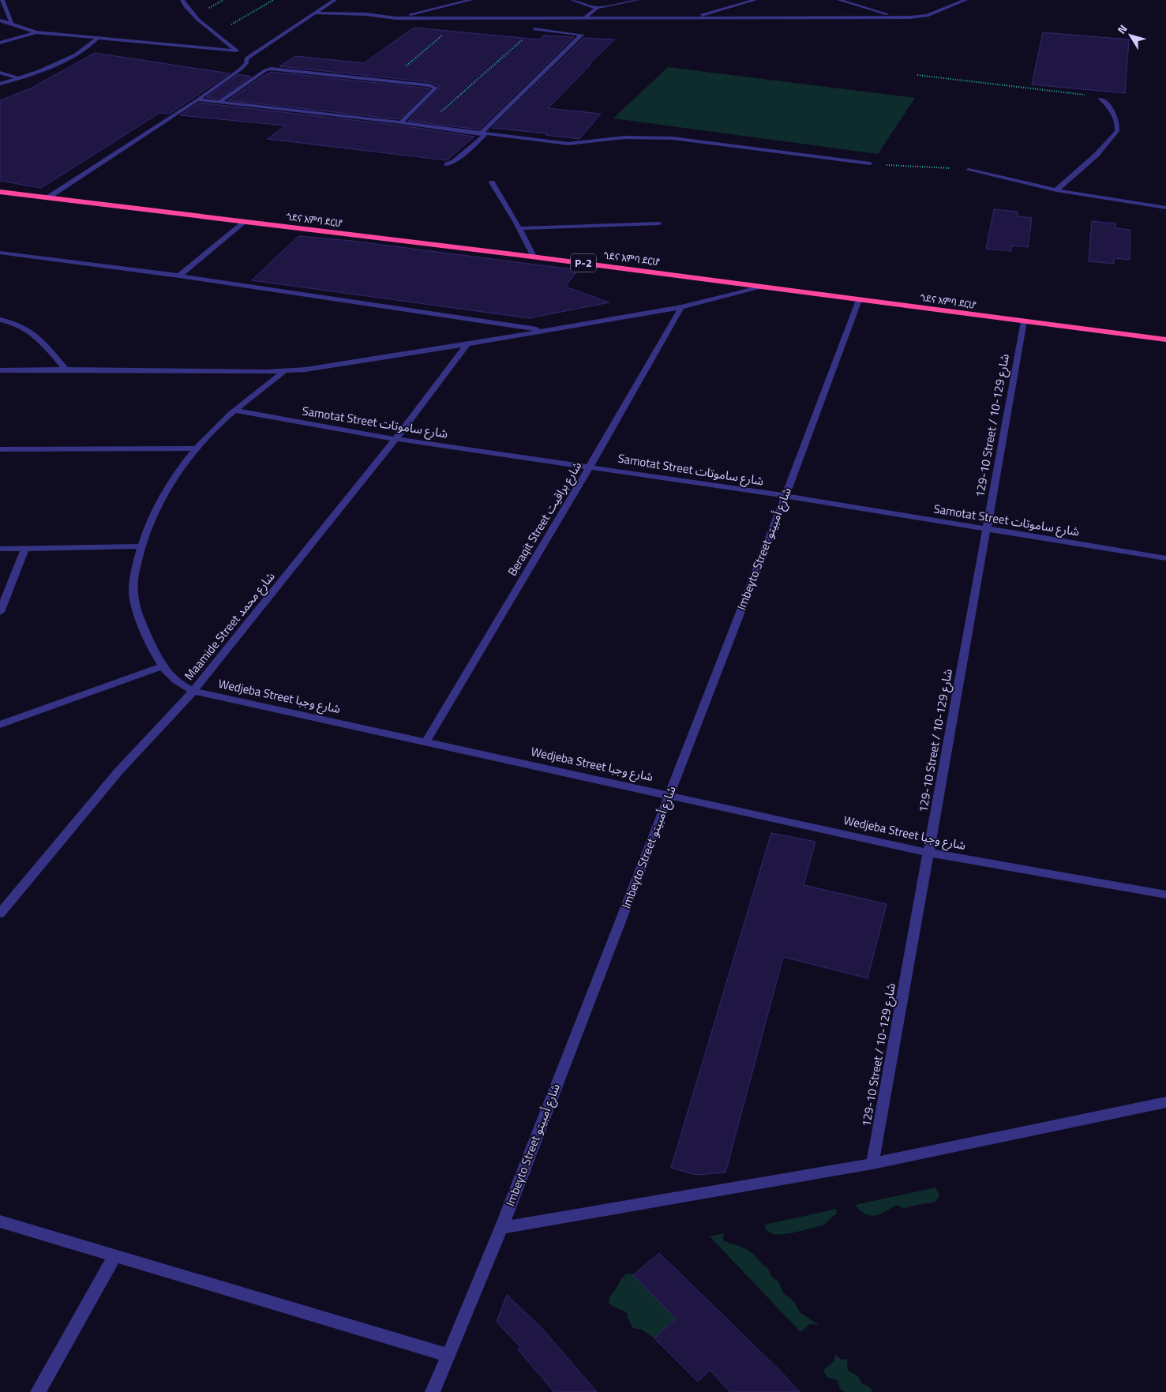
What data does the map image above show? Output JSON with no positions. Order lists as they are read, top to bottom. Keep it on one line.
{"streets":{"highway":["ጎደና እምባ ደርሆ","P-2"],"street":["Samotat Street شارع ساموتات","129-10 Street / شارع 129-10","Beraqit Street شارع براقيت","Imbeyto Street شارع أمبيتو","Maamide Street شارع محمد","Wedjeba Street شارع وجبا"]},"crossings":[["ጎደና እምባ ደርሆ","129-10 Street / شارع 129-10"],["ጎደና እምባ ደርሆ","Imbeyto Street شارع أمبيتو"],["Samotat Street شارع ساموتات","129-10 Street / شارع 129-10"],["Samotat Street شارع ساموتات","Beraqit Street شارع براقيت"],["Samotat Street شارع ساموتات","Imbeyto Street شارع أمبيتو"],["Samotat Street شارع ساموتات","Maamide Street شارع محمد"],["Samotat Street شارع ساموتات","Wedjeba Street شارع وجبا"],["129-10 Street / شارع 129-10","Wedjeba Street شارع وجبا"],["Beraqit Street شارع براقيت","Wedjeba Street شارع وجبا"],["Imbeyto Street شارع أمبيتو","Wedjeba Street شارع وجبا"],["Maamide Street شارع محمد","Wedjeba Street شارع وجبا"]],"north":"top left"}
